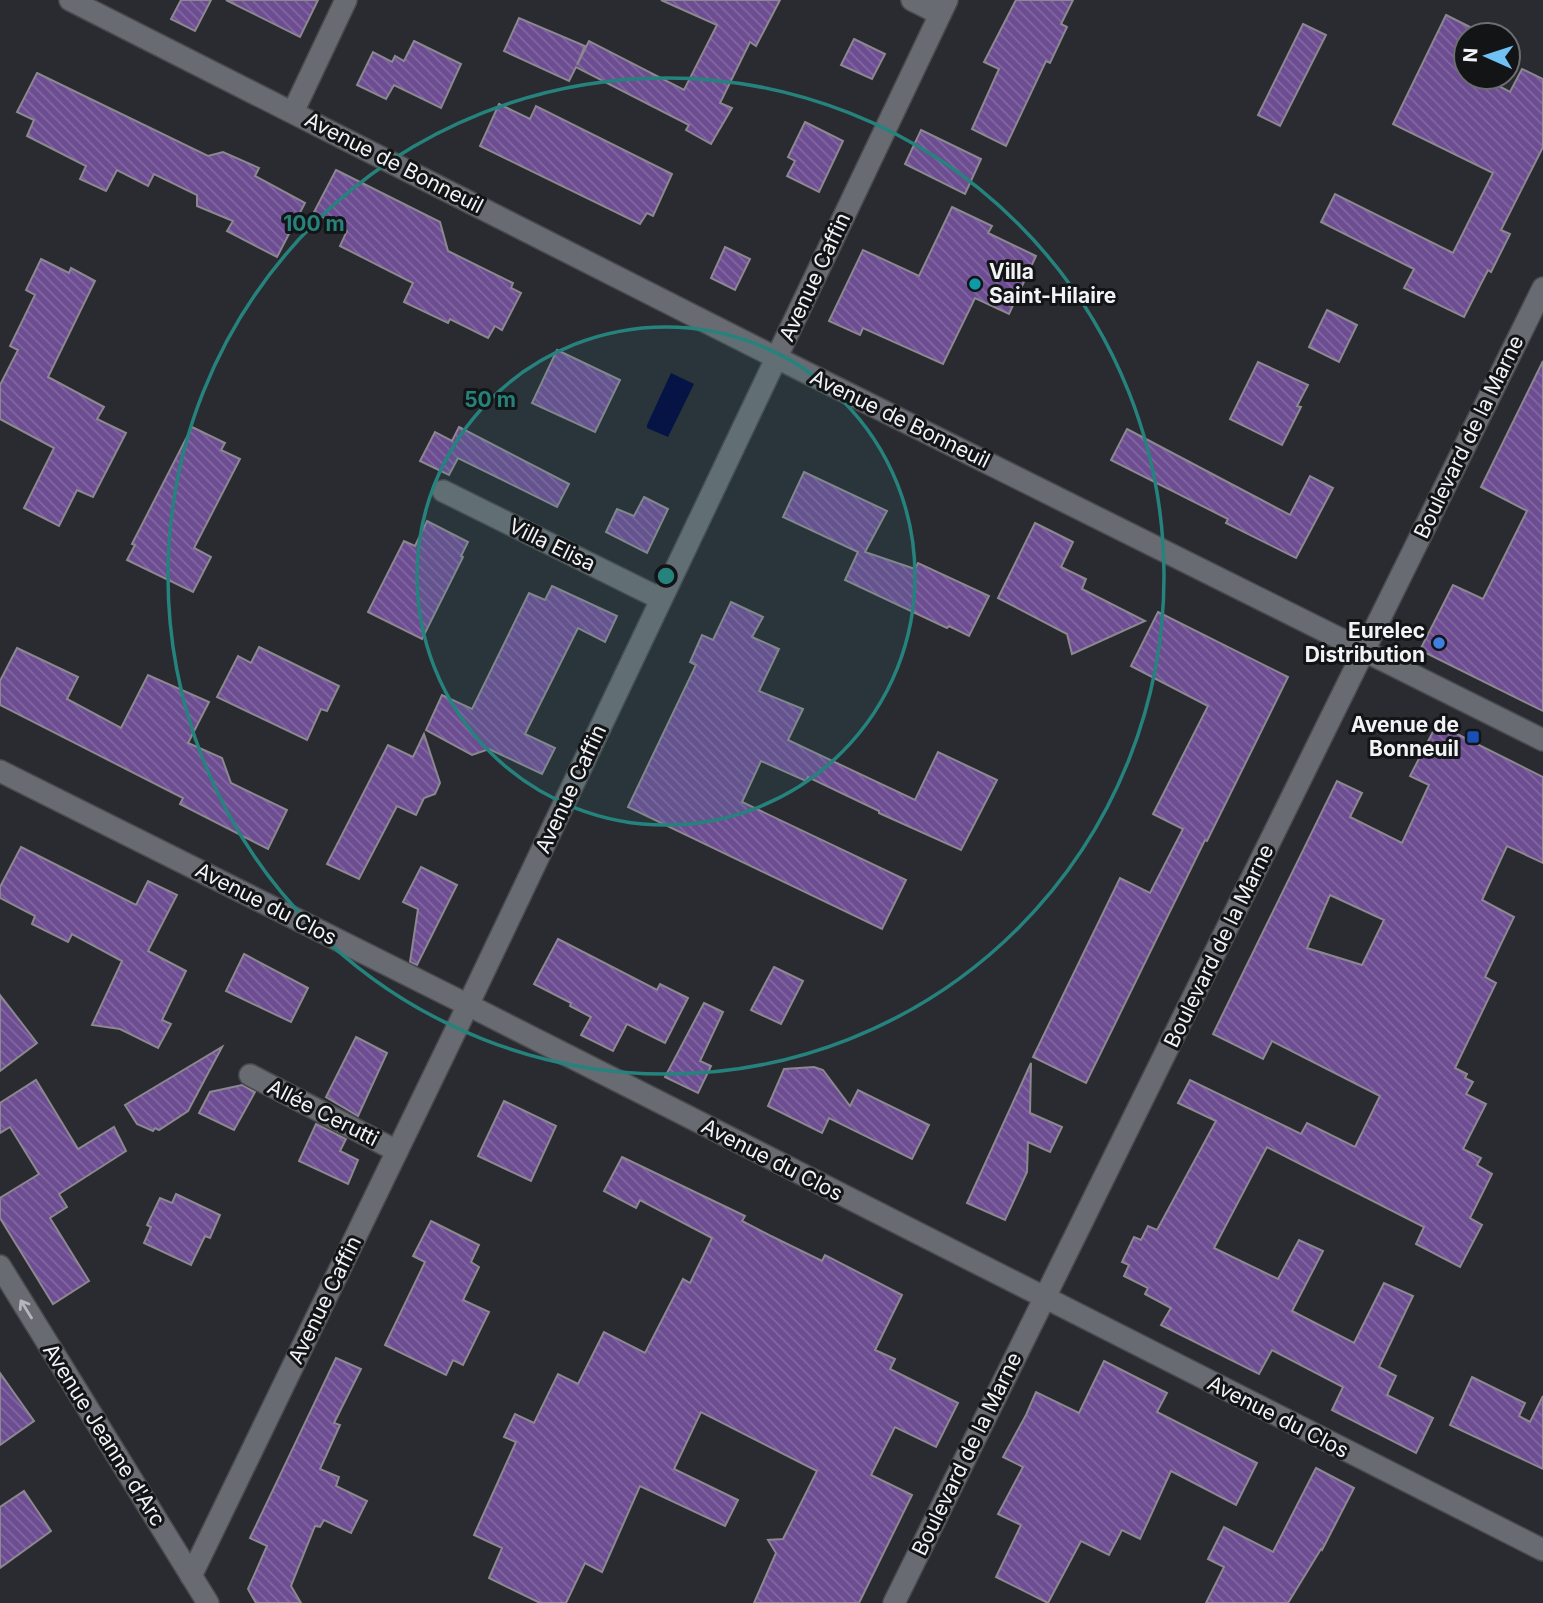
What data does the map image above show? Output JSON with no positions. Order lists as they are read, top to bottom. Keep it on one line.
{"streets":{"street":["Avenue de Bonneuil","Avenue Caffin","Boulevard de la Marne","Villa Elisa","Avenue du Clos","Allée Cerutti","Avenue Jeanne d'Arc"]},"crossings":[["Avenue de Bonneuil","Avenue Caffin"],["Avenue de Bonneuil","Boulevard de la Marne"],["Avenue Caffin","Villa Elisa"],["Avenue Caffin","Avenue du Clos"],["Avenue Caffin","Allée Cerutti"],["Avenue Caffin","Avenue Jeanne d'Arc"],["Boulevard de la Marne","Avenue du Clos"]],"one_way":["Avenue Jeanne d'Arc"],"places":{"other":["Villa Saint-Hilaire","Eurelec Distribution"],"transit":["Avenue de Bonneuil"]},"north":"left","rings":["100 m","50 m"]}
